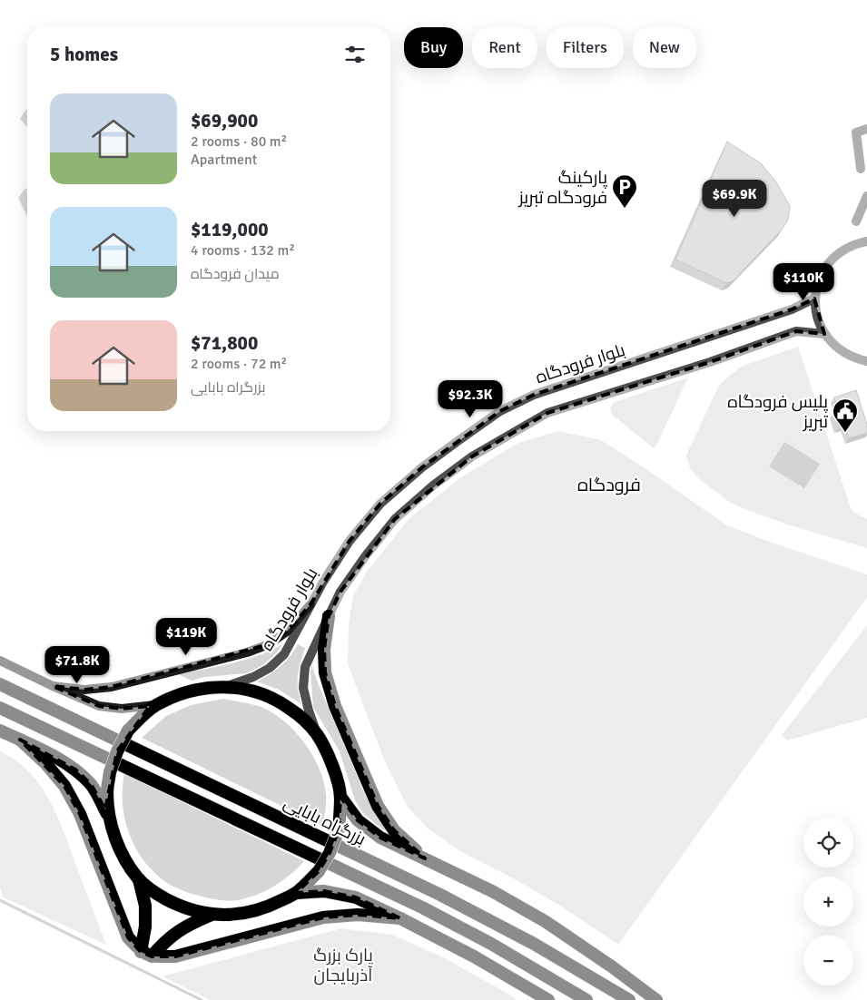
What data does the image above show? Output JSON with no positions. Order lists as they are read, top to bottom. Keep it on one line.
{"streets":{"highway":["بزرگراه بابایی"],"street":["بلوار فرودگاه"]},"districts":["فرودگاه"],"parks":["پارک بزرگ آذربایجان"],"places":{"parking":["پارکینگ فرودگاه تبریز"],"public building":["پلیس فرودگاه تبریز"]},"page":{"chip":["Buy","Rent","Filters","New"],"heading":"5 homes","list":[{"name":"$69,900","note":"2 rooms · 80 m² · Apartment"},{"name":"$119,000","note":"4 rooms · 132 m² · میدان فرودگاه"},{"name":"$71,800","note":"2 rooms · 72 m² · بزرگراه بابایی"}],"price":["$69.9K","$110K","$92.3K","$119K","$71.8K"],"map_buttons":["+","−"]}}
